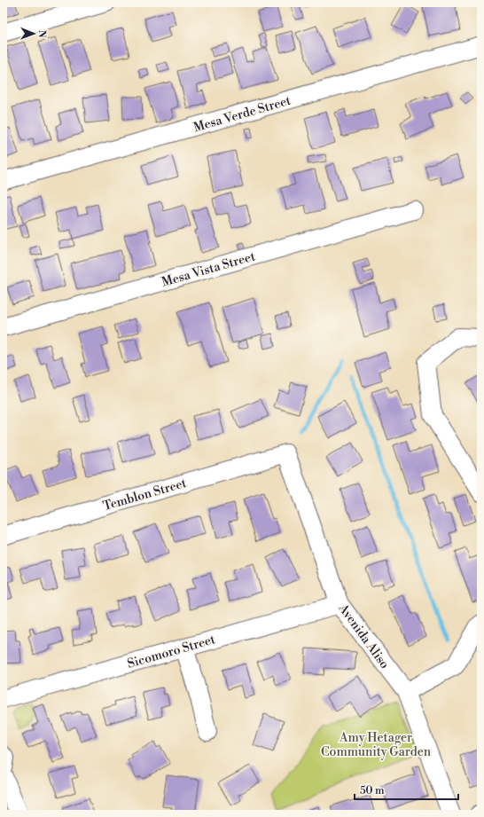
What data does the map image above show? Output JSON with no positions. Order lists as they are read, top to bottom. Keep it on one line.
{"streets":{"street":["Mesa Verde Street","Mesa Vista Street","Temblon Street","Avenida Aliso","Sicomoro Street"]},"crossings":[["Temblon Street","Avenida Aliso"],["Avenida Aliso","Sicomoro Street"]],"parks":["Amy Hetager Community Garden"],"scale_bar":"50 m","north":"right"}
